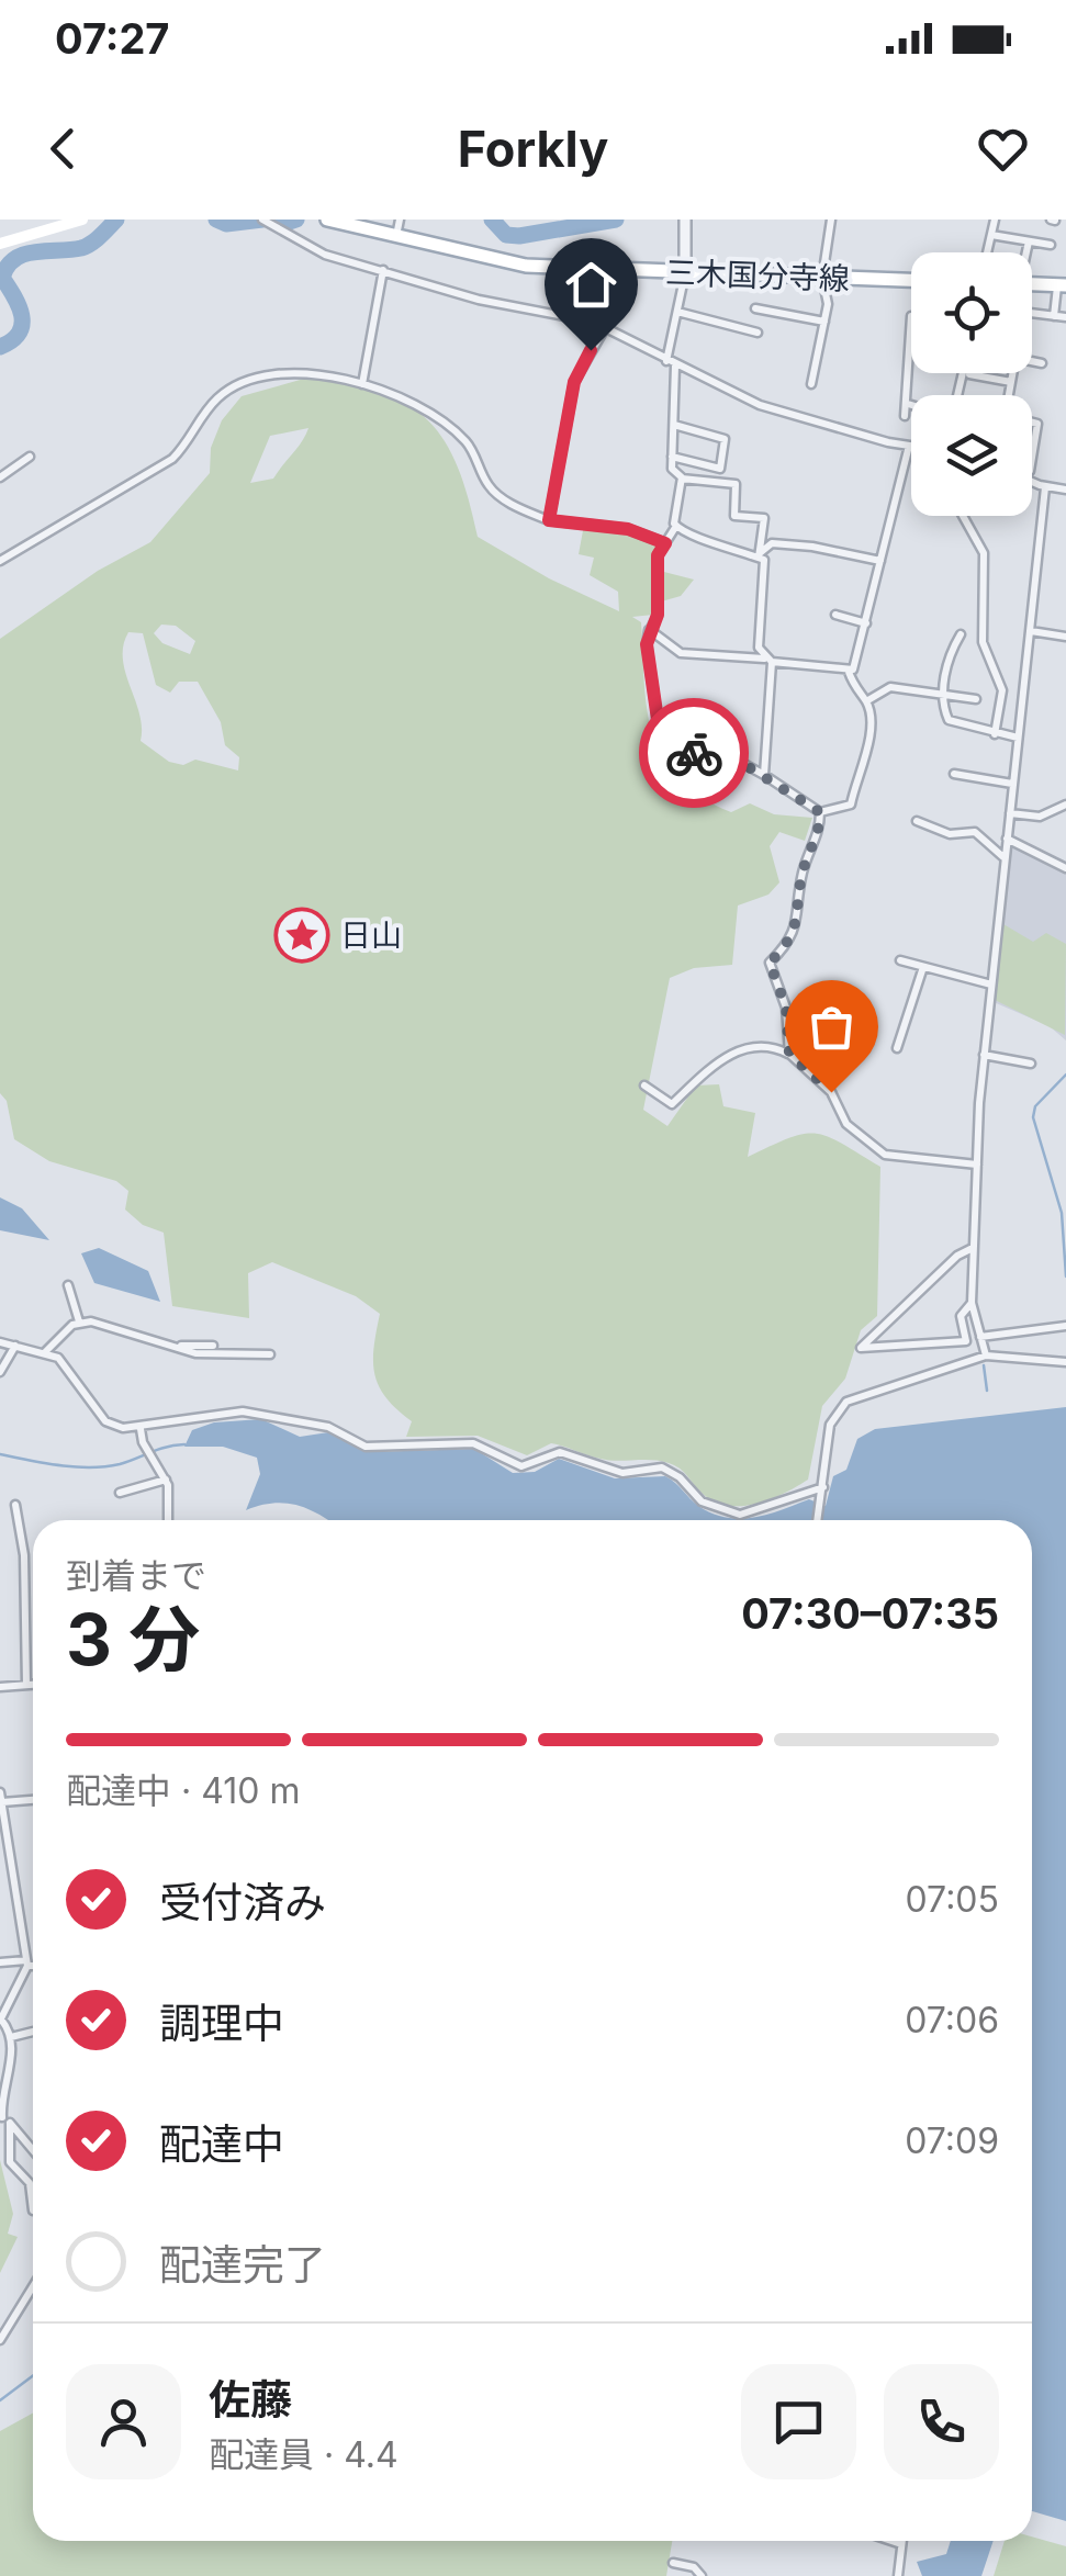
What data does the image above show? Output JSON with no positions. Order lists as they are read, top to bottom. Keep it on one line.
{"streets":{"main road":["三木国分寺線"]},"places":{"place":["日山"]},"page":{"status":"07:27","header":"Forkly","heading":["3 分","到着まで","07:30–07:35"],"panel":["佐藤","配達員 · 4.4"],"bar":"配達中 · 410 m","list":[["受付済み","07:05"],["調理中","07:06"],["配達中","07:09"],"配達完了"]}}
